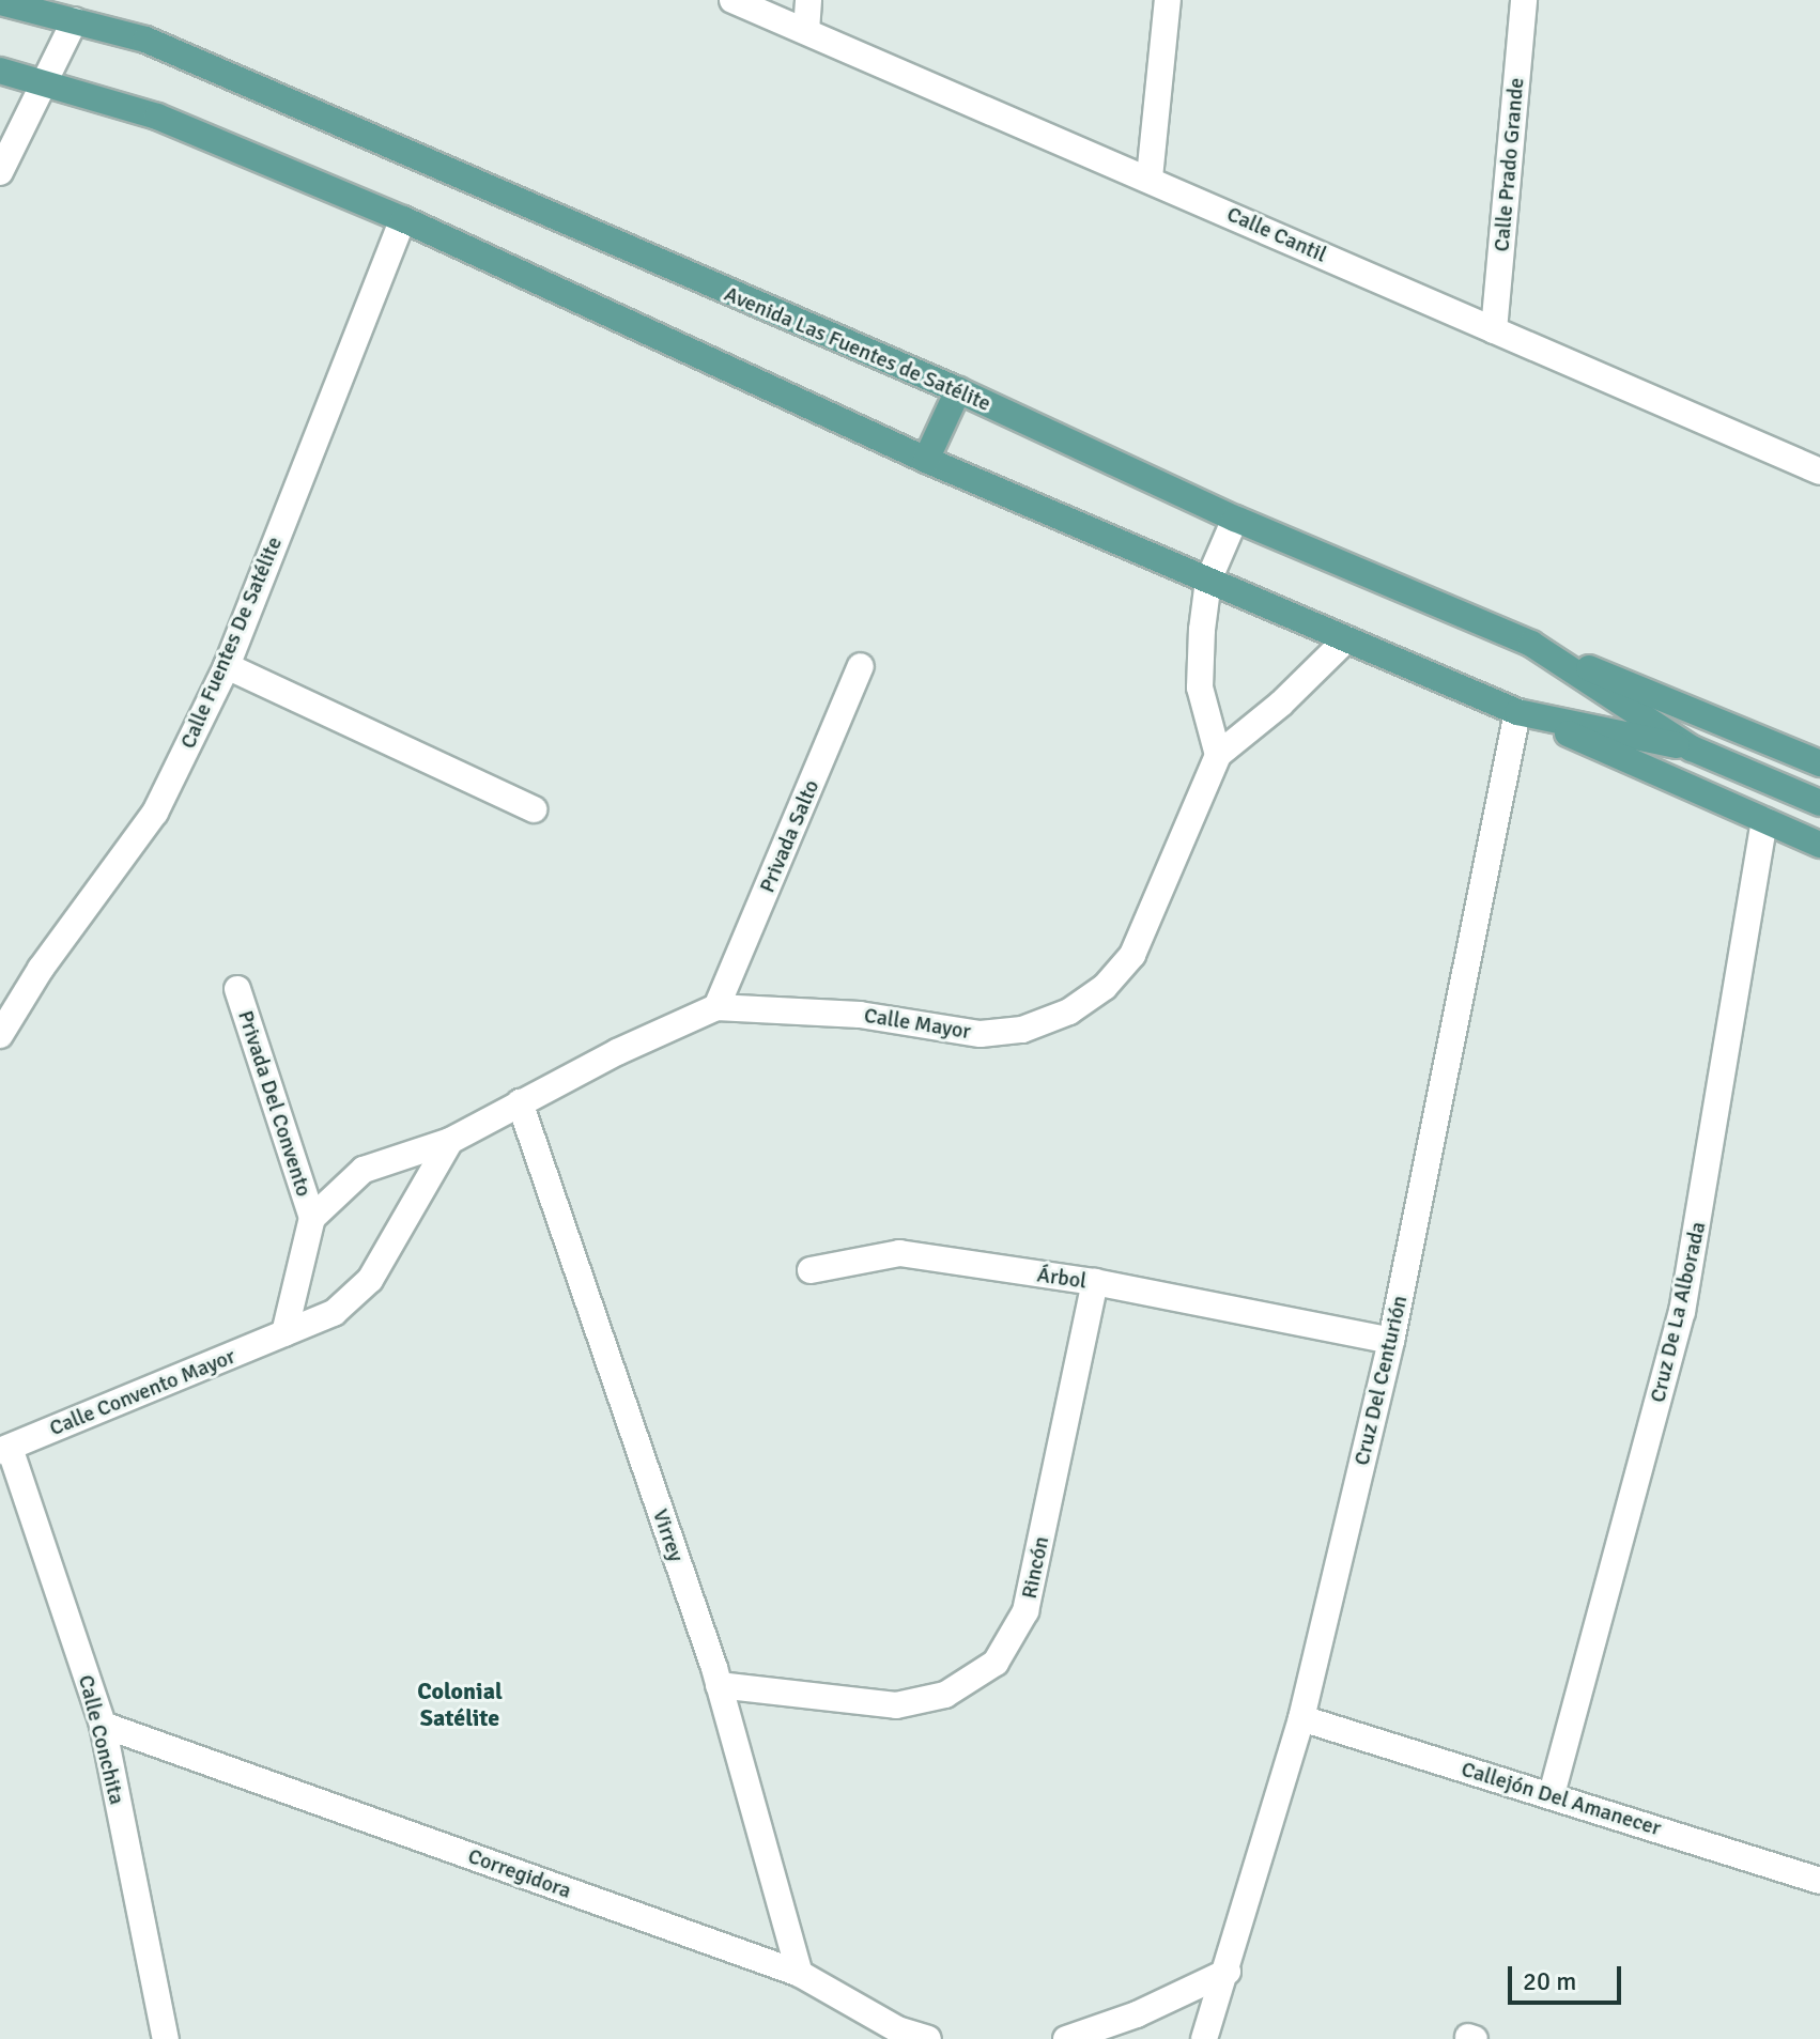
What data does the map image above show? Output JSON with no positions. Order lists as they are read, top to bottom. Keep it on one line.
{"streets":{"main road":["Avenida Las Fuentes de Satélite"],"street":["Calle Prado Grande","Calle Cantil","Calle Fuentes De Satélite","Privada Salto","Calle Mayor","Privada Del Convento","Árbol","Cruz De La Alborada","Cruz Del Centurión","Calle Convento Mayor","Virrey","Rincón","Calle Conchita","Callejón Del Amanecer","Corregidora"]},"crossings":[["Calle Prado Grande","Calle Cantil"],["Avenida Las Fuentes de Satélite","Calle Fuentes De Satélite"],["Avenida Las Fuentes de Satélite","Calle Mayor"],["Avenida Las Fuentes de Satélite","Cruz Del Centurión"],["Privada Salto","Calle Mayor"],["Privada Salto","Calle Convento Mayor"],["Calle Mayor","Calle Convento Mayor"],["Privada Del Convento","Calle Convento Mayor"],["Árbol","Cruz Del Centurión"],["Árbol","Rincón"],["Cruz De La Alborada","Callejón Del Amanecer"],["Cruz Del Centurión","Callejón Del Amanecer"],["Calle Convento Mayor","Virrey"],["Calle Convento Mayor","Calle Conchita"],["Virrey","Rincón"],["Virrey","Corregidora"],["Calle Conchita","Corregidora"]],"districts":["Colonial Satélite"],"scale_bar":"20 m"}
